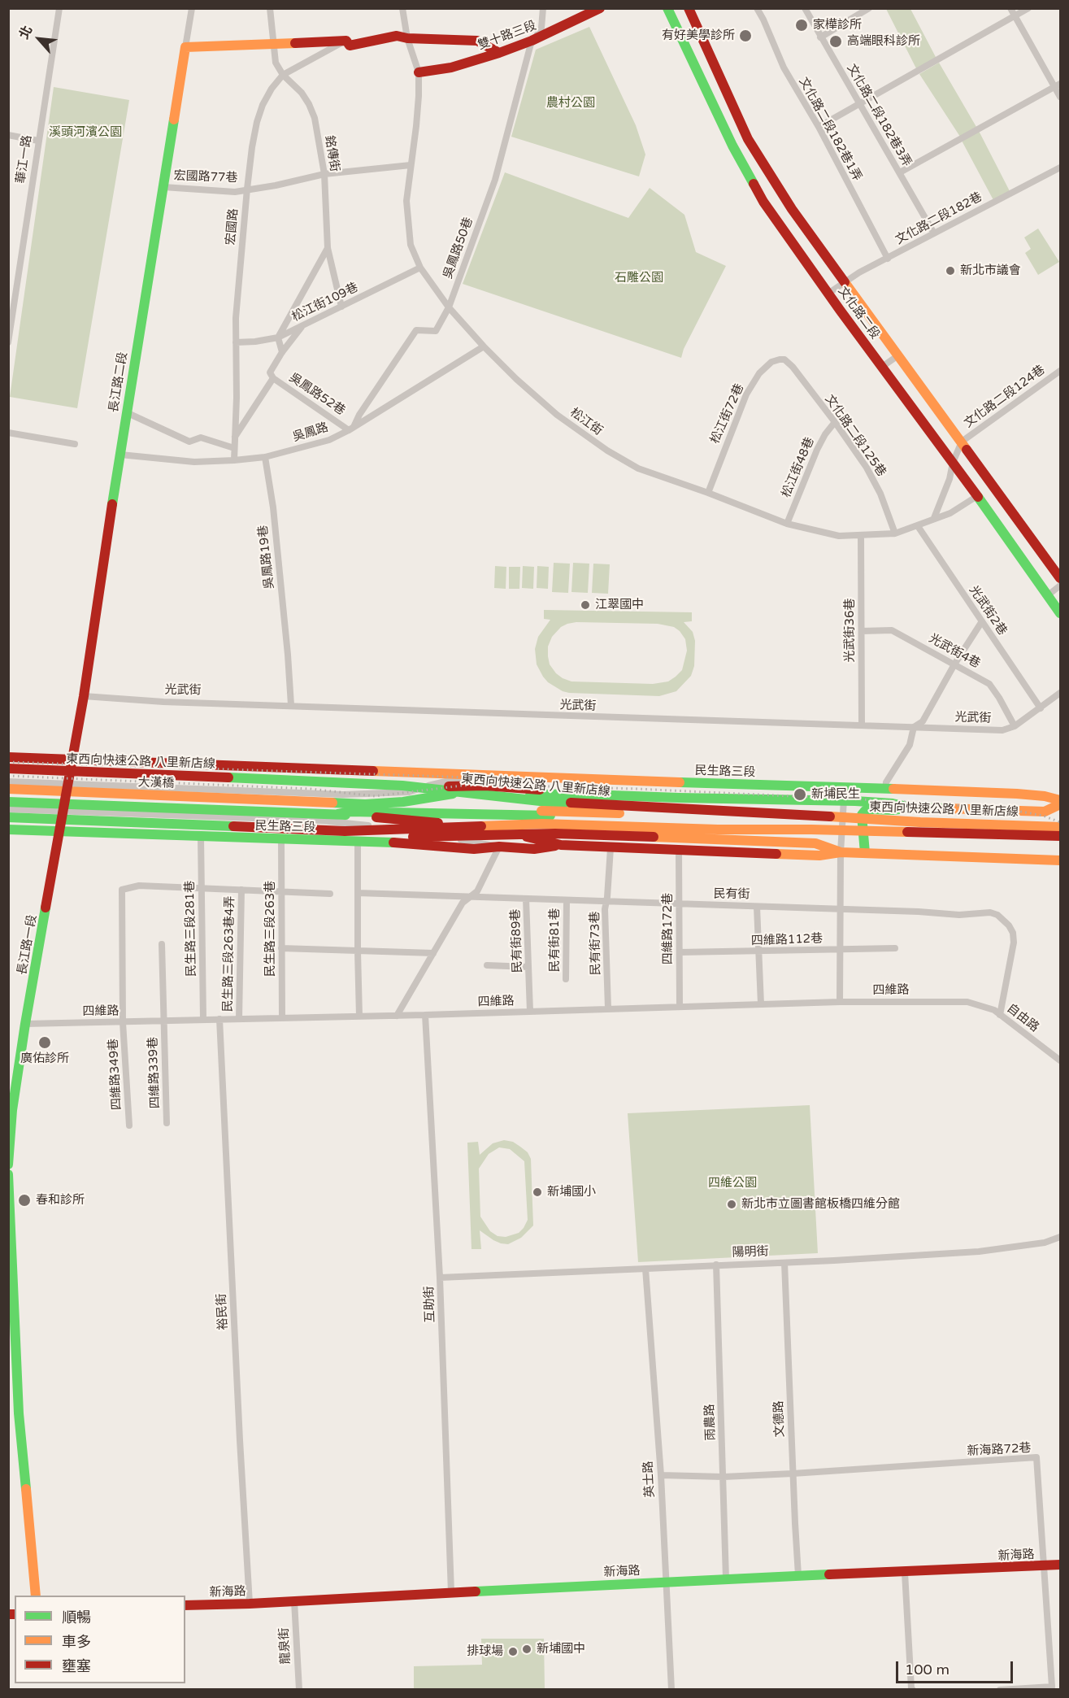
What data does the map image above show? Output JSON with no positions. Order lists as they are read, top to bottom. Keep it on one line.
{"streets":{"main road":["雙十路三段","文化路二段","長江路二段","東西向快速公路 八里新店線","民生路三段","大漢橋","長江路一段","新海路"],"street":["文化路二段182巷3弄","文化路二段182巷1弄","銘傳街","華江一路","宏國路77巷","文化路二段182巷","宏國路","吳鳳路50巷","松江街109巷","吳鳳路52巷","文化路二段124巷","松江街72巷","松江街","吳鳳路","文化路二段125巷","松江街48巷","吳鳳路19巷","光武街2巷","光武街36巷","光武街4巷","光武街","民有街","民生路三段281巷","民生路三段263巷","四維路172巷","民有街81巷","四維路112巷","民有街89巷","民有街73巷","民生路三段263巷4弄","四維路","自由路","四維路339巷","四維路349巷","陽明街","互助街","裕民街","文德路","雨農路","新海路72巷","英士路","龍泉街"]},"crossings":[["雙十路三段","吳鳳路50巷"],["雙十路三段","松江街"],["文化路二段182巷3弄","文化路二段182巷"],["文化路二段182巷1弄","文化路二段182巷"],["銘傳街","宏國路77巷"],["銘傳街","宏國路"],["銘傳街","松江街109巷"],["宏國路77巷","宏國路"],["宏國路77巷","長江路二段"],["宏國路77巷","松江街"],["文化路二段182巷","文化路二段"],["宏國路","松江街109巷"],["宏國路","吳鳳路"],["吳鳳路50巷","吳鳳路52巷"],["吳鳳路50巷","松江街"],["吳鳳路50巷","吳鳳路"],["松江街109巷","松江街"],["文化路二段","文化路二段124巷"],["文化路二段","松江街"],["長江路二段","吳鳳路"],["長江路二段","光武街"],["長江路二段","民生路三段"],["長江路二段","長江路一段"],["吳鳳路52巷","吳鳳路"],["松江街72巷","松江街"],["松江街72巷","文化路二段125巷"],["松江街","吳鳳路"],["松江街","文化路二段125巷"],["松江街","松江街48巷"],["松江街","光武街2巷"],["松江街","光武街36巷"],["吳鳳路","吳鳳路19巷"],["文化路二段125巷","松江街48巷"],["吳鳳路19巷","光武街"],["光武街2巷","光武街"],["光武街36巷","光武街4巷"],["光武街36巷","光武街"],["光武街4巷","光武街"],["民生路三段","大漢橋"],["民生路三段","民生路三段281巷"],["民生路三段","民生路三段263巷"],["民生路三段","四維路172巷"],["民生路三段","民有街73巷"],["民生路三段","長江路一段"],["民有街","四維路172巷"],["民有街","民有街81巷"],["民有街","民有街89巷"],["民有街","民有街73巷"],["民有街","自由路"],["民生路三段281巷","四維路"],["民生路三段281巷","四維路349巷"],["民生路三段263巷","四維路"],["四維路172巷","四維路112巷"],["四維路172巷","四維路"],["民有街89巷","四維路"],["民有街73巷","四維路"],["長江路一段","四維路"],["民生路三段263巷4弄","四維路"],["四維路","自由路"],["四維路","四維路339巷"],["四維路","四維路349巷"],["四維路","互助街"],["四維路","裕民街"],["陽明街","互助街"],["陽明街","文德路"],["陽明街","雨農路"],["陽明街","英士路"],["互助街","新海路"],["裕民街","新海路"],["文德路","新海路72巷"],["文德路","新海路"],["雨農路","新海路"],["新海路72巷","新海路"],["英士路","新海路"],["新海路","龍泉街"]],"parks":["農村公園","溪頭河濱公園","石雕公園","四維公園"],"places":["家樺診所","有好美學診所","高端眼科診所","新北市議會","江翠國中","新埔民生","廣佑診所","新埔國小","春和診所","新北市立圖書館板橋四維分館","新埔國中","排球場"],"legend":["順暢","車多","壅塞"],"scale_bar":"100 m","north":"top left"}
